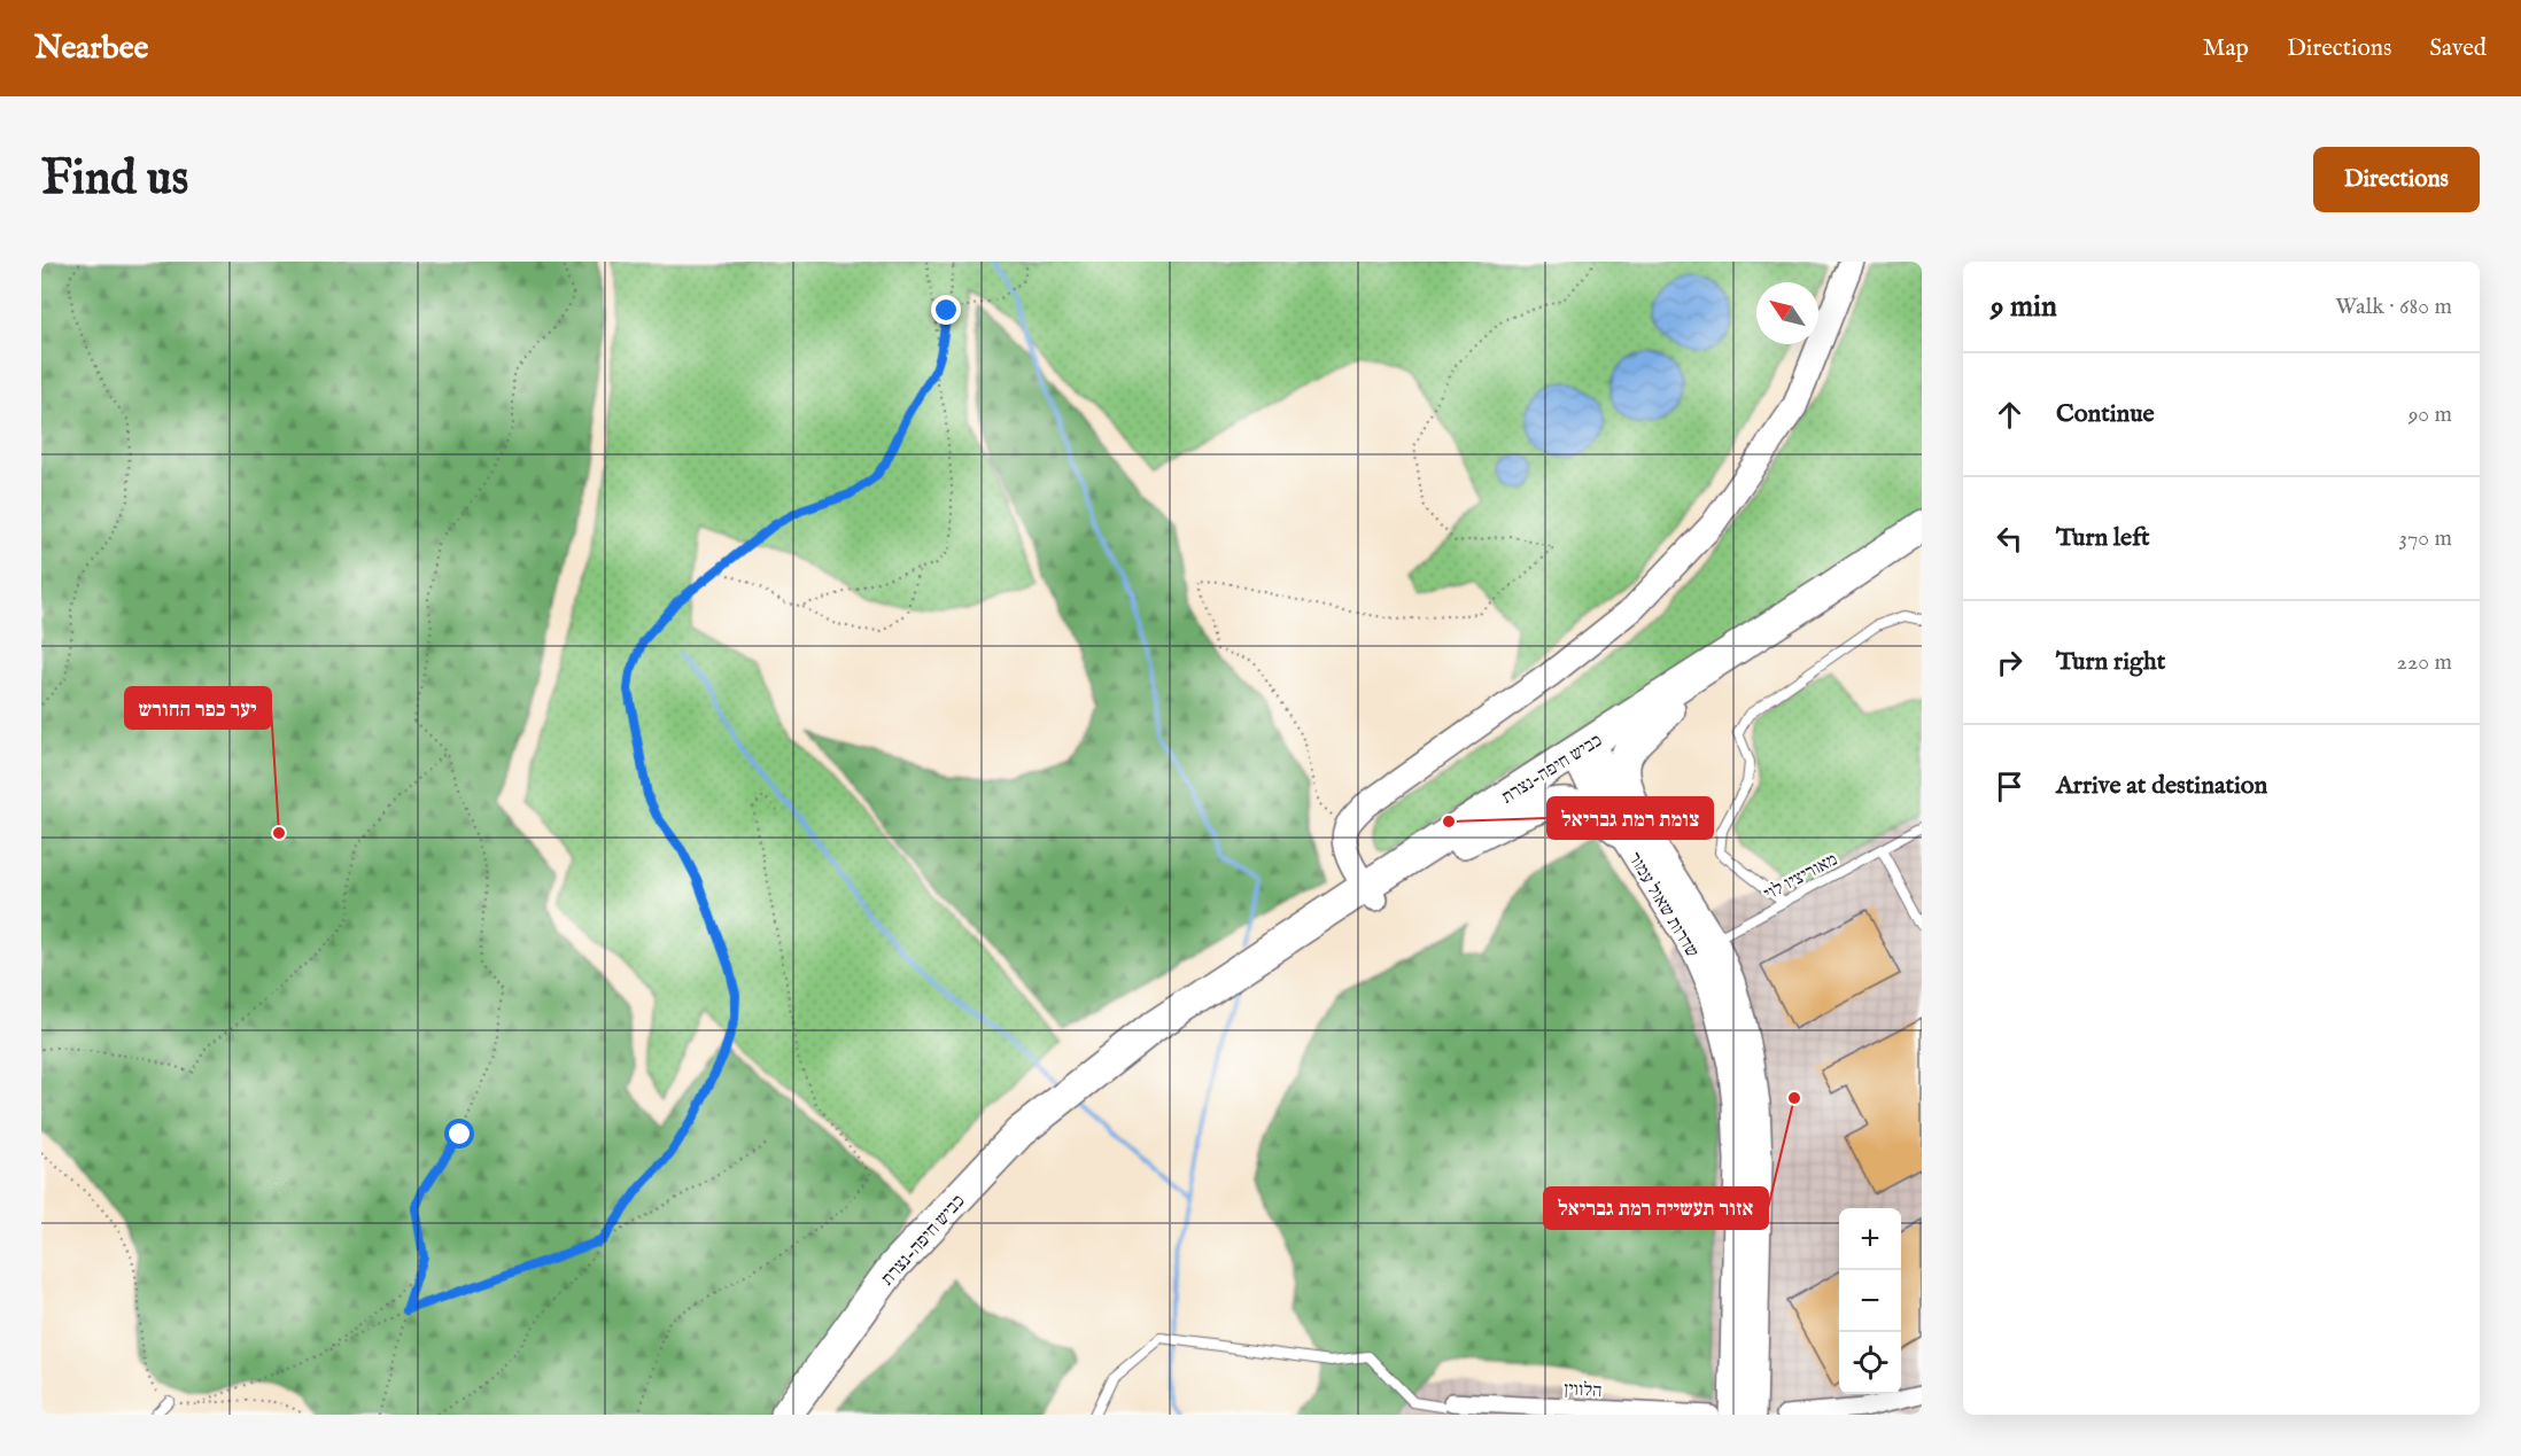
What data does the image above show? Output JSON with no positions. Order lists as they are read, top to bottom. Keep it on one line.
{"streets":{"highway":["כביש חיפה-נצרת"],"street":["שדרות שאול עמור","הלווין"],"lane":["מאוריציו לוי"]},"crossings":[["כביש חיפה-נצרת","שדרות שאול עמור"],["מאוריציו לוי","שדרות שאול עמור"]],"places":["צומת רמת גבריאל","יער כפר החורש","אזור תעשייה רמת גבריאל"],"north":"top left","page":{"header":"Nearbee","nav":["Map","Directions","Saved"],"buttons":"Directions","title":"Find us","heading":["9 min","Walk · 680 m"],"list":[["Continue","90 m"],["Turn left","370 m"],["Turn right","220 m"],"Arrive at destination"],"map_buttons":["+","−"]}}
